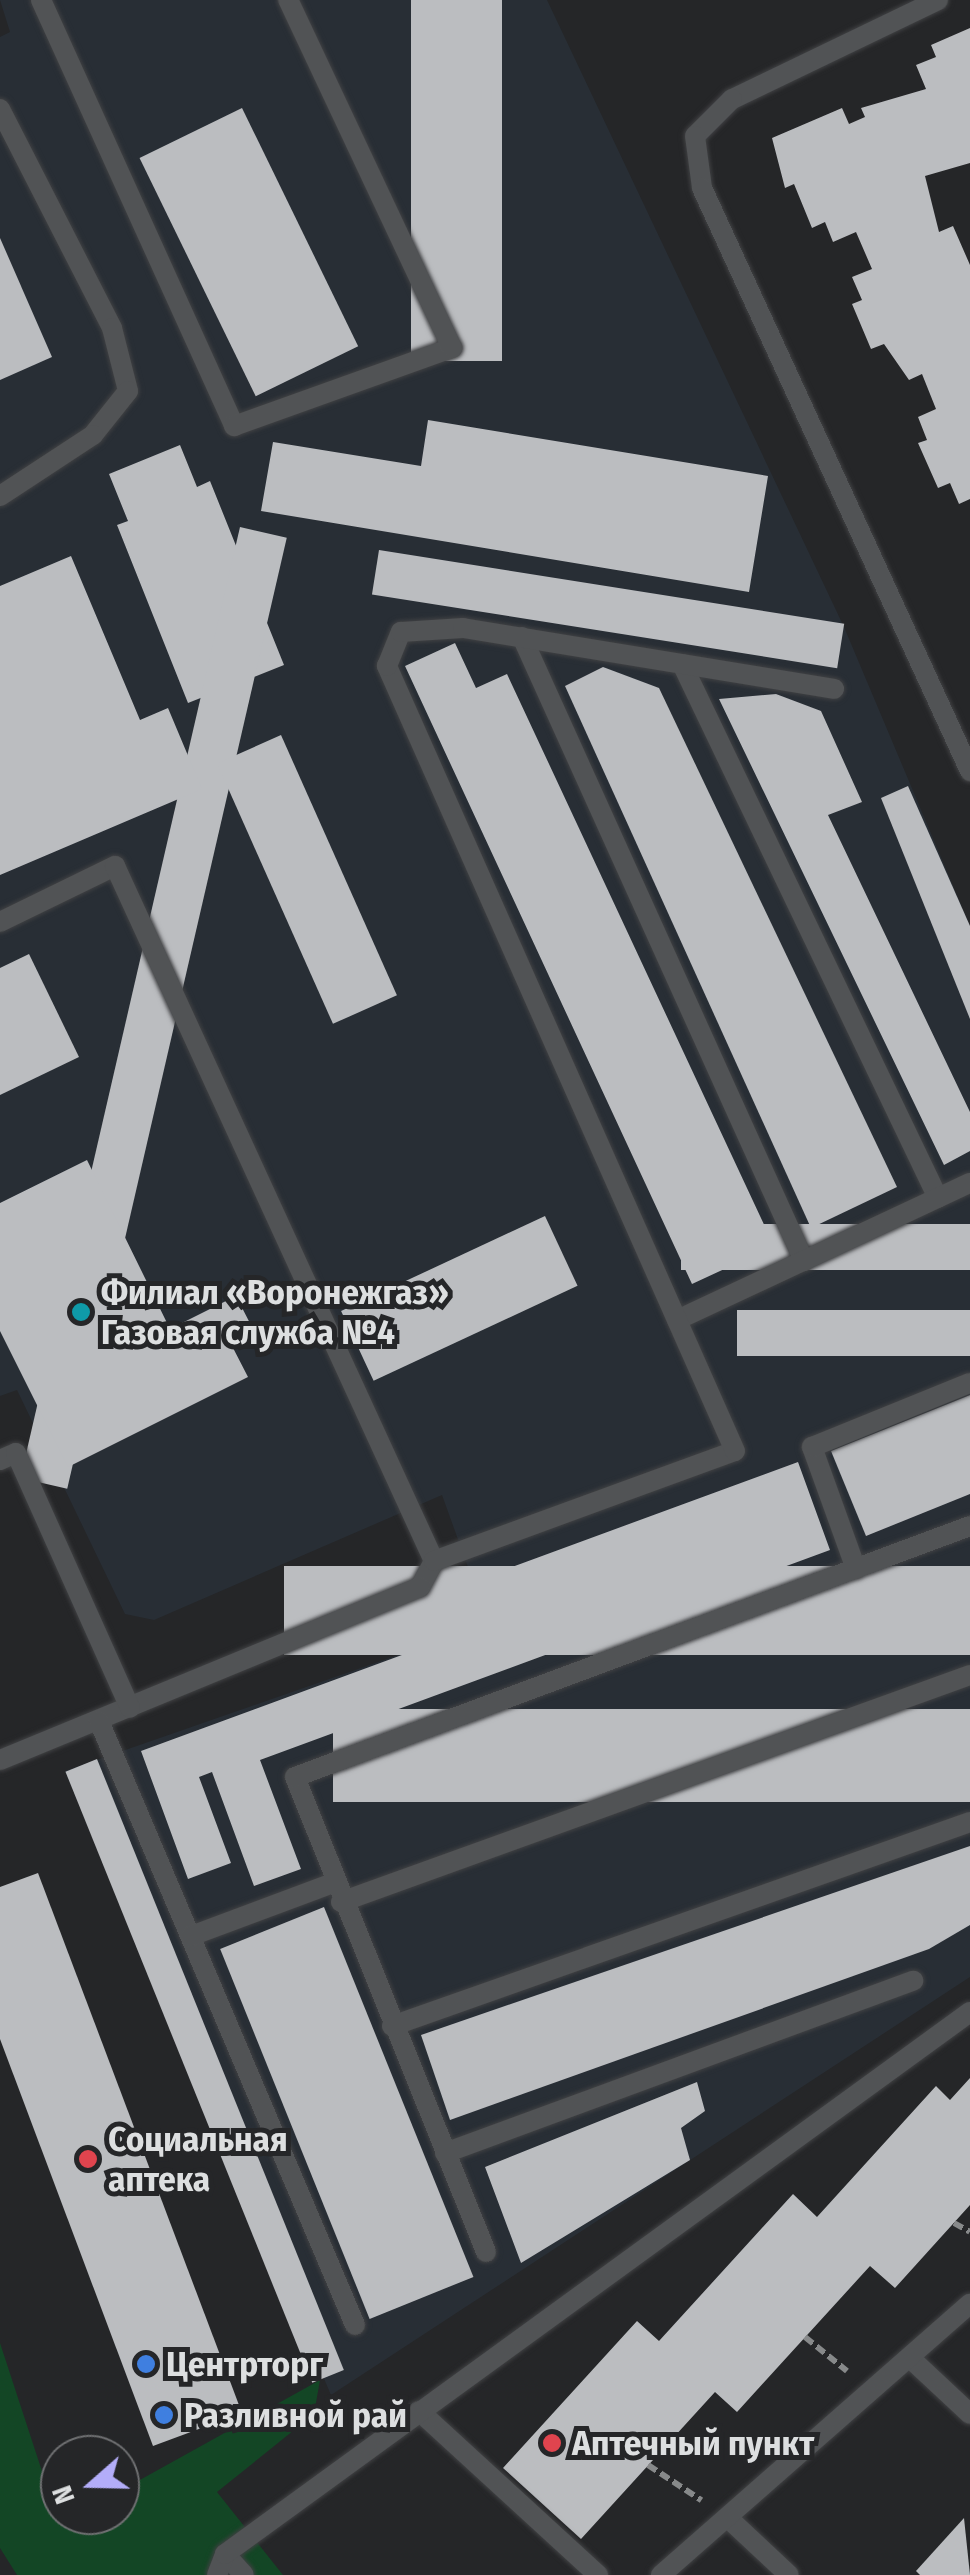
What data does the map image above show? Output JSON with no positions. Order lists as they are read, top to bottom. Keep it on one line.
{"places":["Филиал «Воронежгаз» Газовая служба №4","Социальная аптека","Центрторг","Разливной рай","Аптечный пункт"],"north":"left"}
